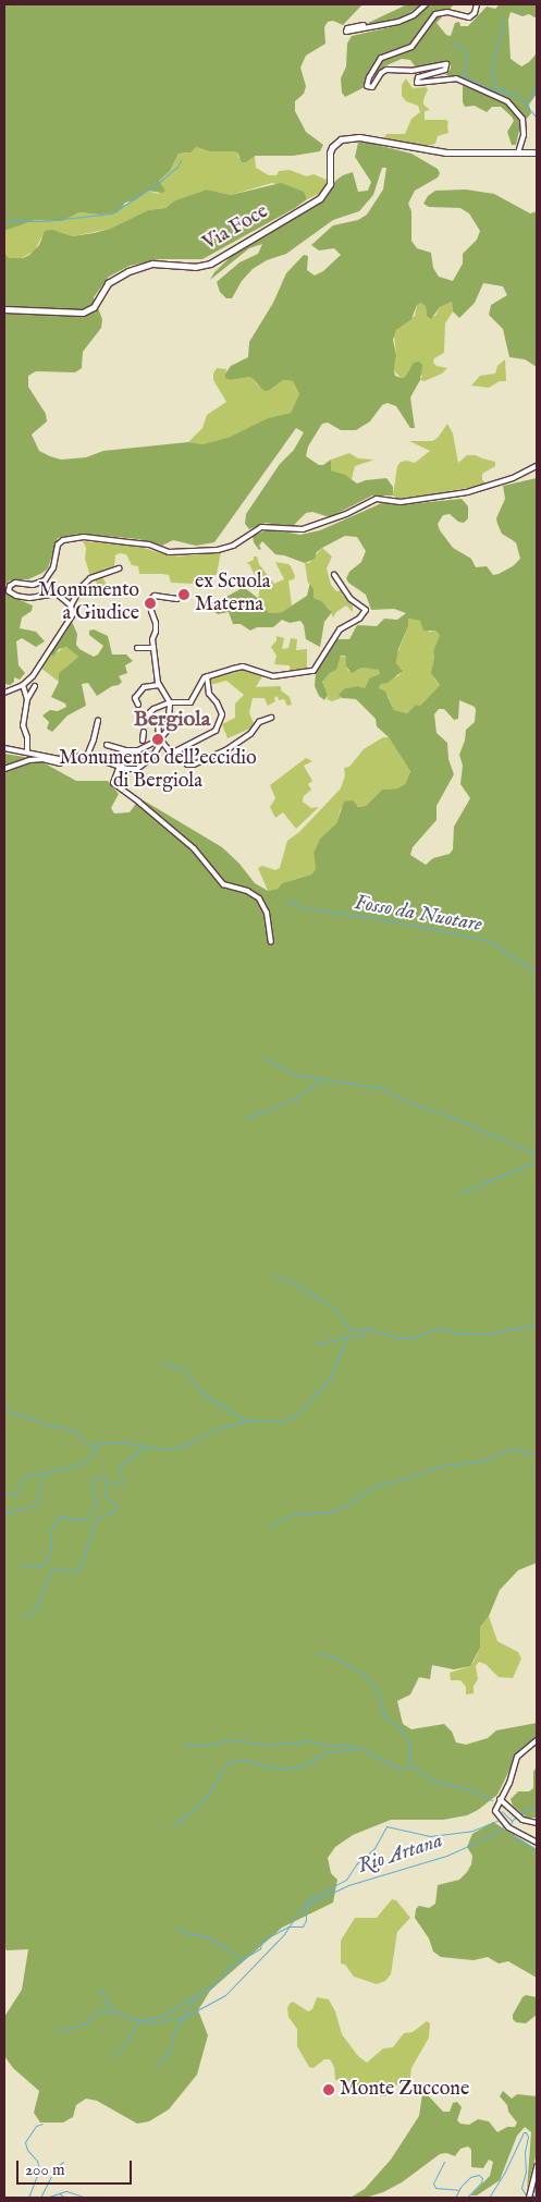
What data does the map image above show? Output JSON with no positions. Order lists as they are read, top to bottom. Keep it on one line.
{"streets":{"main road":["Via Foce"]},"districts":["Bergiola"],"water":["Fosso da Nuotare","Rio Artana"],"places":["ex Scuola Materna","Monumento a Giudice","Monumento dell'eccidio di Bergiola","Monte Zuccone"],"scale_bar":"200 m"}
